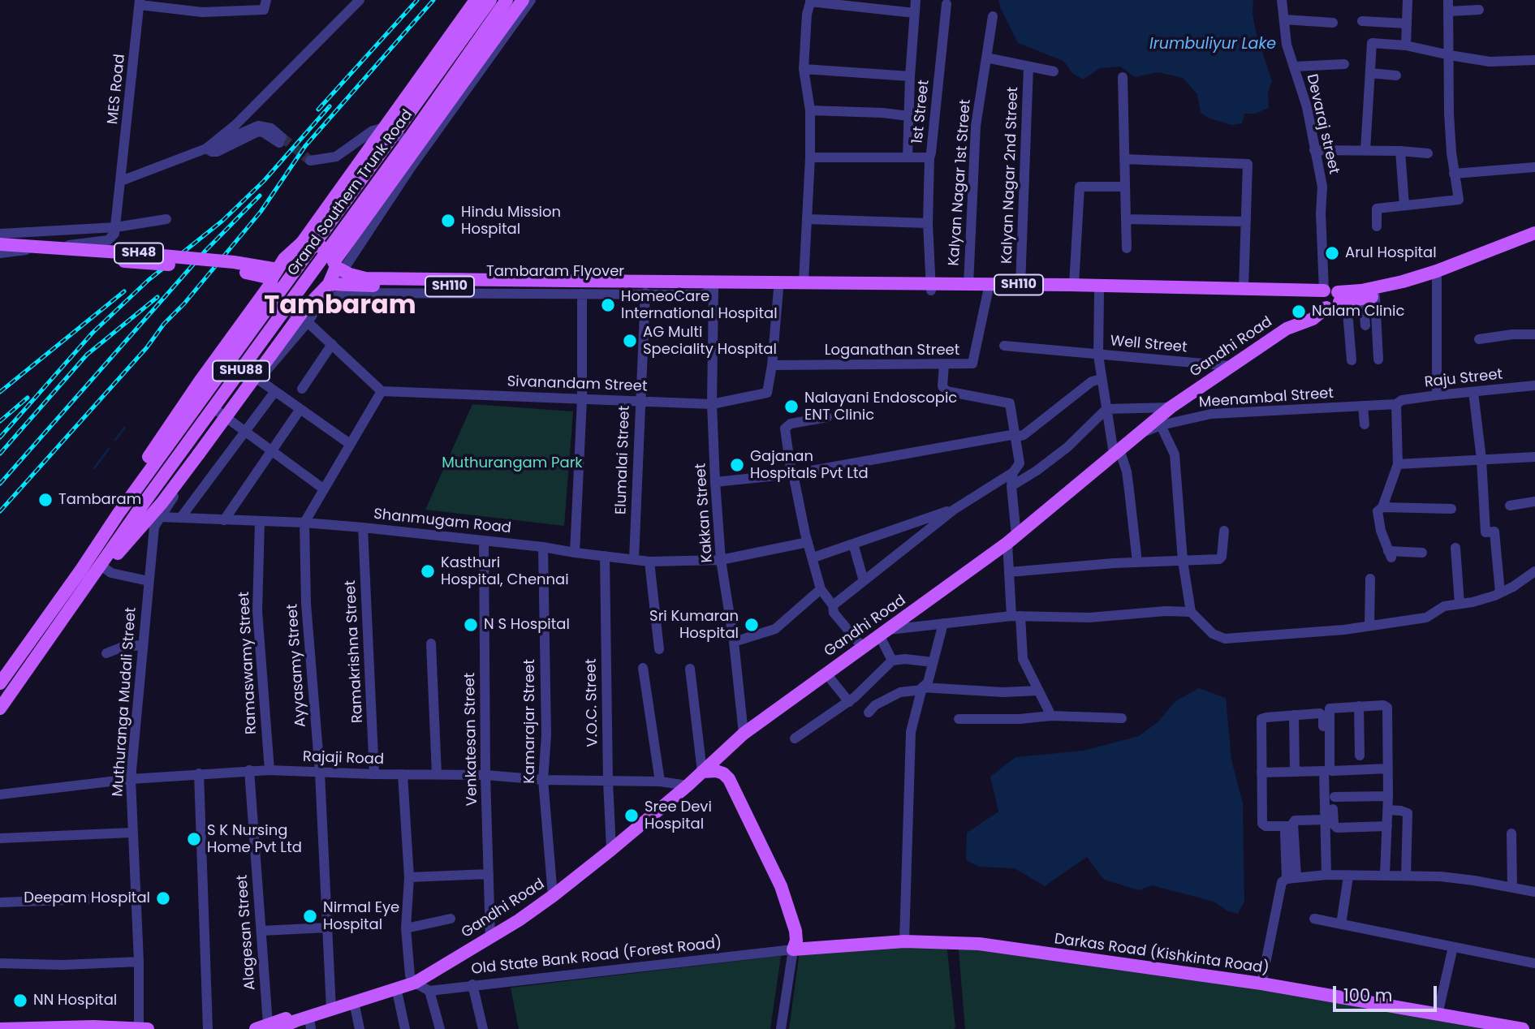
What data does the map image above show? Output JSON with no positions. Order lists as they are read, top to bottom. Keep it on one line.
{"streets":{"main road":["Grand Southern Trunk Road","SH48","Tambaram Flyover","SH110","Gandhi Road","SHU88","Darkas Road (Kishkinta Road)"],"street":["MES Road","1st Street","Devaraj street","Kalyan Nagar 2nd Street","Kalyan Nagar 1st Street","Well Street","Loganathan Street","Raju Street","Sivanandam Street","Meenambal Street","Elumalai Street","Kakkan Street","Shanmugam Road","Ramakrishna Street","Ramaswamy Street","Ayyasamy Street","Muthuranga Mudali Street","V.O.C. Street","Kamarajar Street","Venkatesan Street","Rajaji Road","Alagesan Street","Old State Bank Road (Forest Road)"]},"crossings":[["1st Street","SH110"],["Devaraj street","SH110"],["Devaraj street","Gandhi Road"],["Kalyan Nagar 2nd Street","SH110"],["Kalyan Nagar 1st Street","SH110"],["SH48","Tambaram Flyover"],["Tambaram Flyover","SH110"],["Tambaram Flyover","Kakkan Street"],["SH110","Gandhi Road"],["SH110","Loganathan Street"],["SH110","Sivanandam Street"],["SH110","Kakkan Street"],["Well Street","Gandhi Road"],["Gandhi Road","Meenambal Street"],["Gandhi Road","Kakkan Street"],["Gandhi Road","Ayyasamy Street"],["Gandhi Road","V.O.C. Street"],["Gandhi Road","Kamarajar Street"],["Gandhi Road","Venkatesan Street"],["Gandhi Road","Rajaji Road"],["Gandhi Road","Alagesan Street"],["Loganathan Street","Sivanandam Street"],["Raju Street","Meenambal Street"],["Sivanandam Street","Elumalai Street"],["Sivanandam Street","Kakkan Street"],["Elumalai Street","Shanmugam Road"],["Kakkan Street","Shanmugam Road"],["Shanmugam Road","Ramakrishna Street"],["Shanmugam Road","Ramaswamy Street"],["Shanmugam Road","Ayyasamy Street"],["Shanmugam Road","Muthuranga Mudali Street"],["Shanmugam Road","V.O.C. Street"],["Shanmugam Road","Kamarajar Street"],["Shanmugam Road","Venkatesan Street"],["Ramakrishna Street","Rajaji Road"],["Ramaswamy Street","Rajaji Road"],["Ayyasamy Street","Rajaji Road"],["Muthuranga Mudali Street","Rajaji Road"],["V.O.C. Street","Rajaji Road"],["Kamarajar Street","Rajaji Road"],["Venkatesan Street","Rajaji Road"],["Rajaji Road","Alagesan Street"],["Darkas Road (Kishkinta Road)","Old State Bank Road (Forest Road)"]],"districts":["Tambaram"],"water":["Irumbuliyur Lake"],"parks":["Muthurangam Park"],"places":["Hindu Mission Hospital","Arul Hospital","HomeoCare International Hospital","Nalam Clinic","AG Multi Speciality Hospital","Nalayani Endoscopic ENT Clinic","Gajanan Hospitals Pvt Ltd","Tambaram","Kasthuri Hospital, Chennai","N S Hospital","Sri Kumaran Hospital","Sree Devi Hospital","S K Nursing Home Pvt Ltd","Deepam Hospital","Nirmal Eye Hospital","NN Hospital"],"scale_bar":"100 m"}
